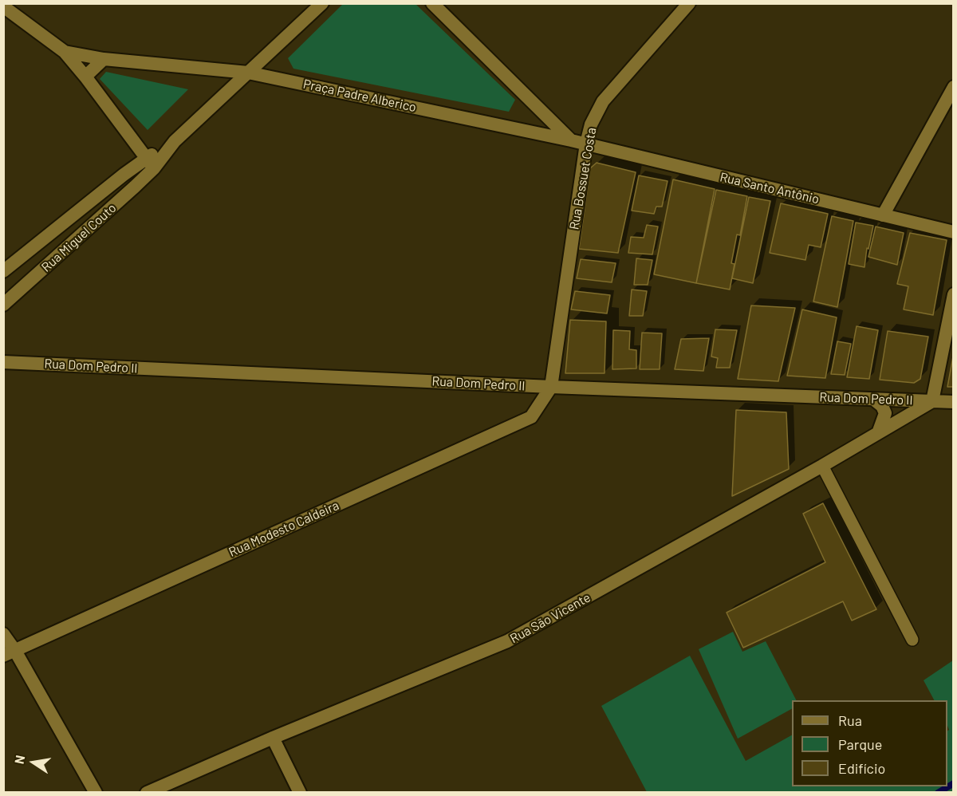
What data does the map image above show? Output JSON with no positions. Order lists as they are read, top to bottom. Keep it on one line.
{"streets":{"street":["Praça Padre Alberico","Rua Bossuet Costa","Rua Santo Antônio","Rua Miguel Couto","Rua Dom Pedro II","Rua Modesto Caldeira","Rua São Vicente"]},"crossings":[["Praça Padre Alberico","Rua Bossuet Costa"],["Praça Padre Alberico","Rua Santo Antônio"],["Rua Bossuet Costa","Rua Santo Antônio"],["Rua Bossuet Costa","Rua Dom Pedro II"],["Rua Bossuet Costa","Rua Modesto Caldeira"],["Rua Dom Pedro II","Rua Modesto Caldeira"],["Rua Dom Pedro II","Rua São Vicente"]],"legend":["Rua","Parque","Edifício"],"north":"left"}
